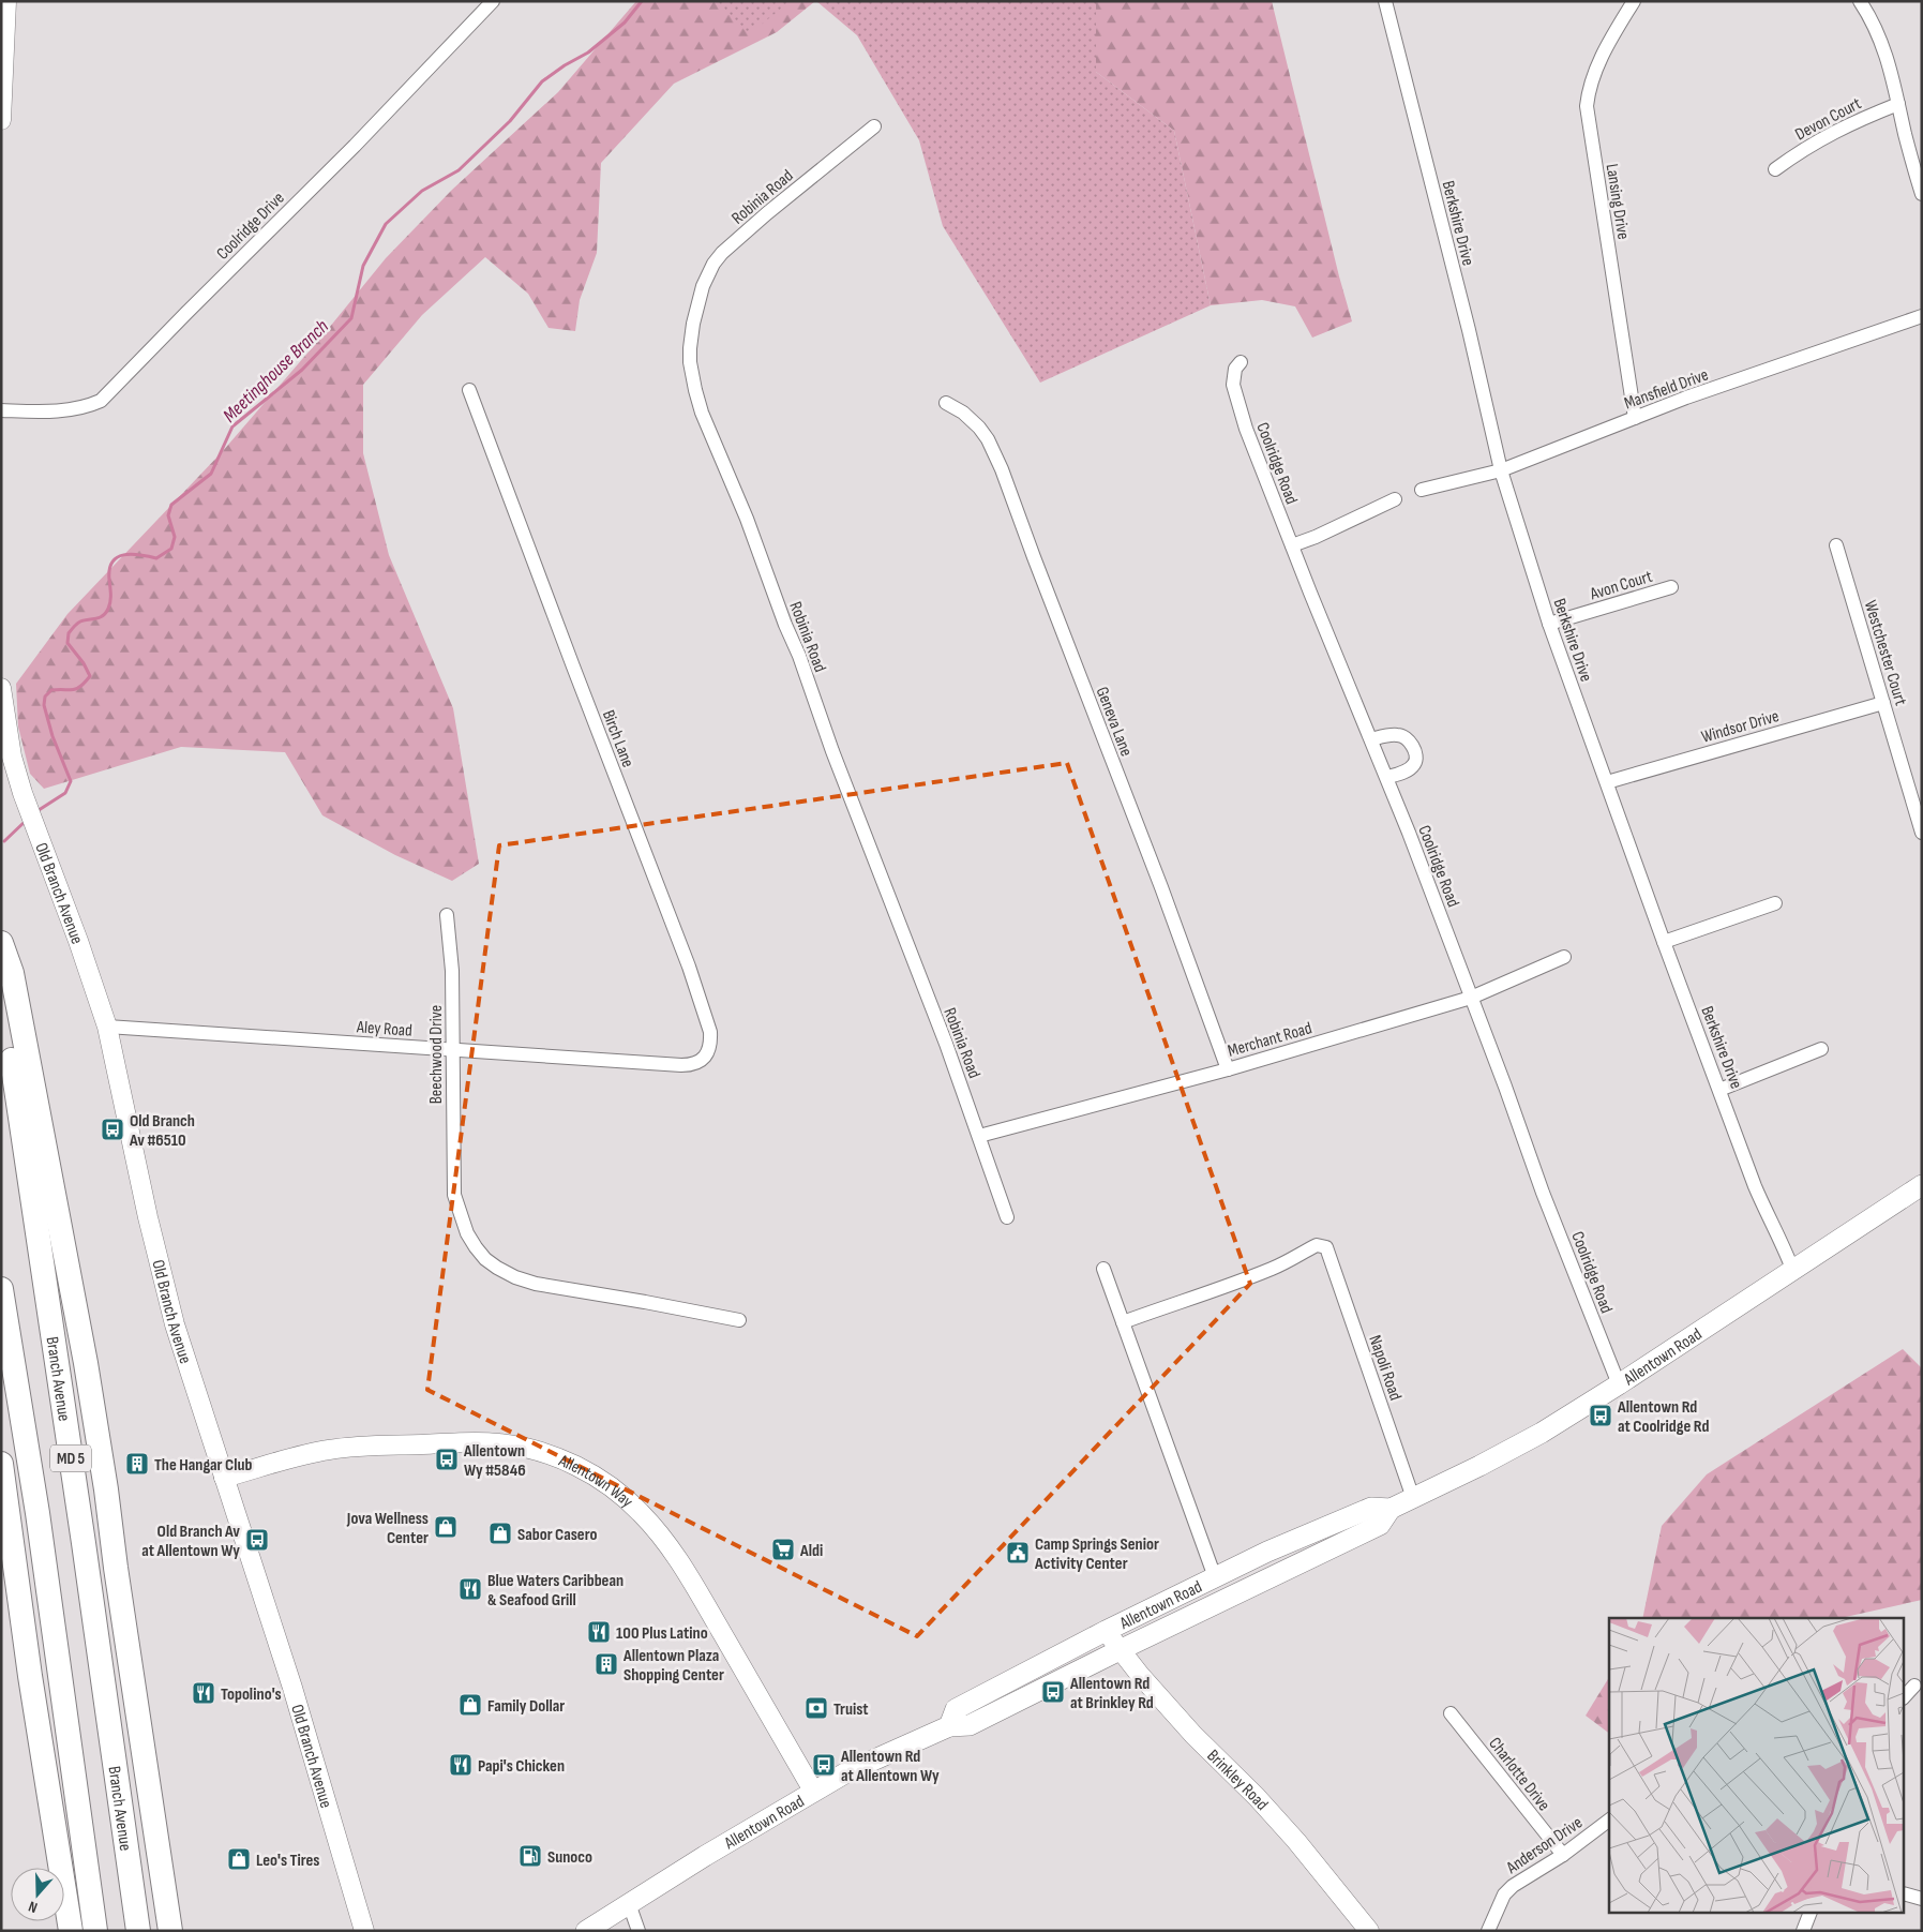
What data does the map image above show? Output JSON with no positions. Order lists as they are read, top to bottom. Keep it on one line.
{"streets":{"highway":["Branch Avenue","MD 5"],"main road":["Old Branch Avenue","Allentown Road","Allentown Way","Brinkley Road"],"street":["Devon Court","Robinia Road","Lansing Drive","Berkshire Drive","Coolridge Drive","Mansfield Drive","Coolridge Road","Avon Court","Westchester Court","Geneva Lane","Windsor Drive","Birch Lane","Aley Road","Merchant Road","Beechwood Drive","Napoli Road","Charlotte Drive","Anderson Drive"]},"crossings":[["Robinia Road","Merchant Road"],["Lansing Drive","Mansfield Drive"],["Berkshire Drive","Mansfield Drive"],["Berkshire Drive","Avon Court"],["Berkshire Drive","Windsor Drive"],["Berkshire Drive","Allentown Road"],["Coolridge Road","Merchant Road"],["Coolridge Road","Allentown Road"],["Westchester Court","Windsor Drive"],["Geneva Lane","Merchant Road"],["Birch Lane","Aley Road"],["Old Branch Avenue","Aley Road"],["Old Branch Avenue","Allentown Way"],["Aley Road","Beechwood Drive"],["Allentown Road","Napoli Road"],["Allentown Road","Allentown Way"],["Allentown Road","Brinkley Road"],["Charlotte Drive","Anderson Drive"]],"water":["Meetinghouse Branch"],"places":{"bus stop":["Old Branch Av #6510","Allentown Rd at Coolridge Rd","Allentown Wy #5846","Old Branch Av at Allentown Wy","Allentown Rd at Brinkley Rd","Allentown Rd at Allentown Wy"],"building":["The Hangar Club","Allentown Plaza Shopping Center"],"shop":["Jova Wellness Center","Sabor Casero","Family Dollar","Leo's Tires"],"supermarket":["Aldi"],"public building":["Camp Springs Senior Activity Center"],"restaurant":["Blue Waters Caribbean & Seafood Grill","100 Plus Latino","Topolino's","Papi's Chicken"],"bank":["Truist"],"fuel station":["Sunoco"]},"north":"bottom"}
